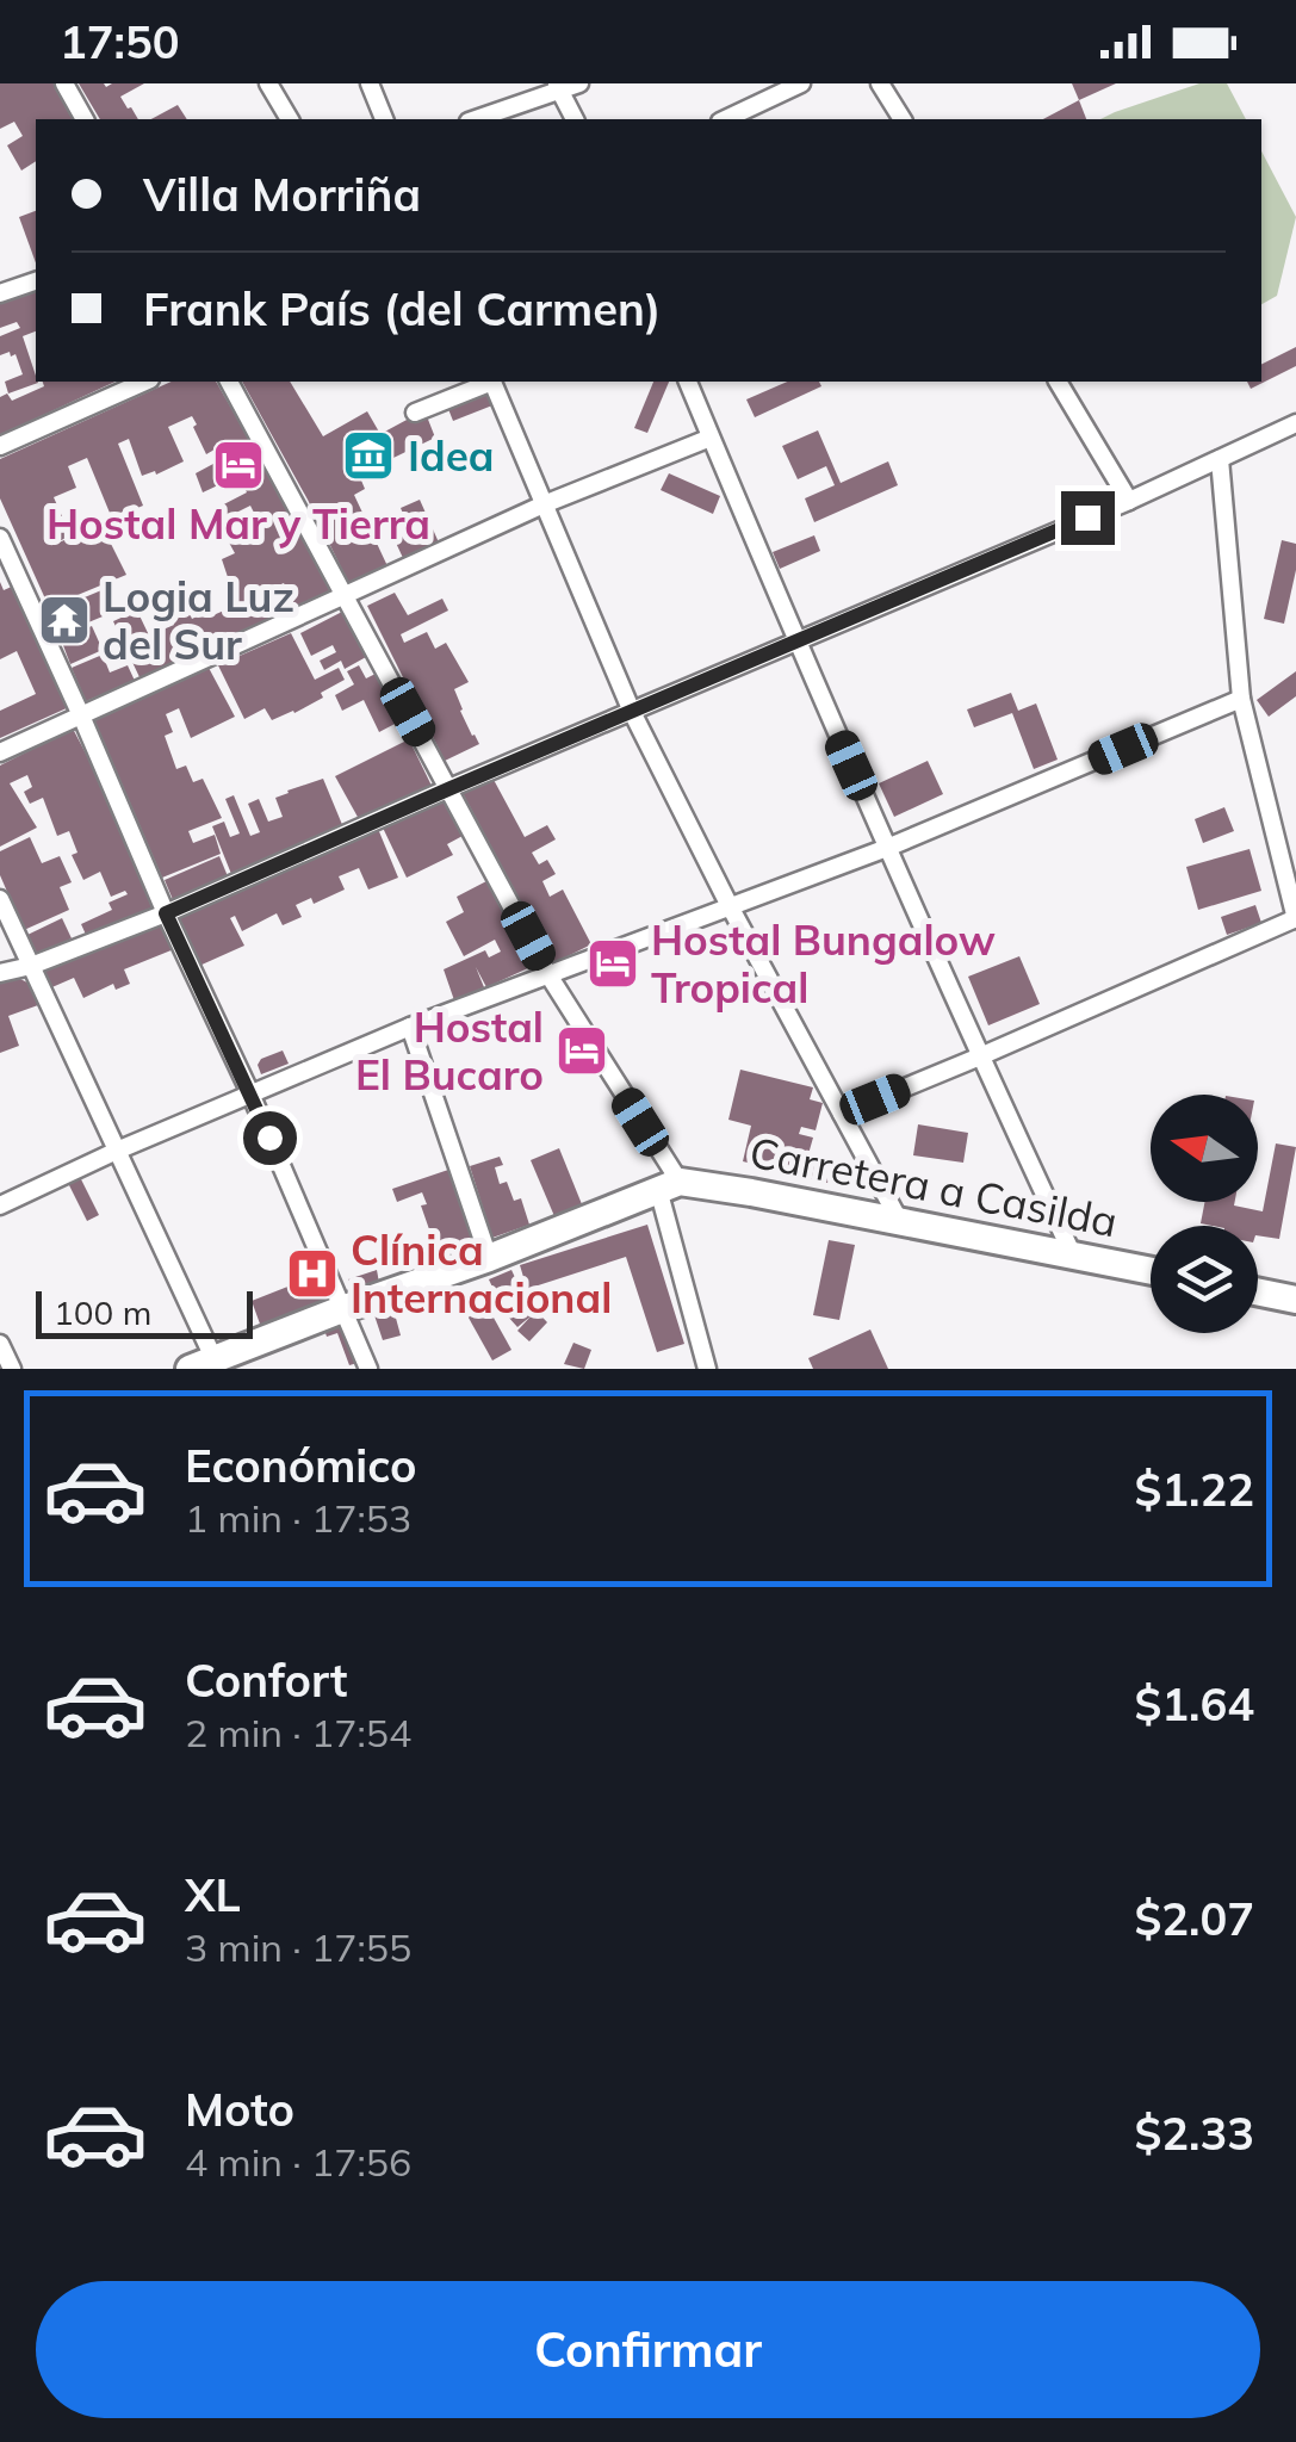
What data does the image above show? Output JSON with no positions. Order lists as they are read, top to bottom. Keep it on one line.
{"streets":{"main road":["Carretera a Casilda"]},"places":{"museum":["Idea"],"hotel":["Hostal Mar y Tierra","Hostal Bungalow Tropical","Hostal El Bucaro"],"temple":["Logia Luz del Sur"],"hospital":["Clínica Internacional"]},"scale_bar":"100 m","north":"left","page":{"status":"17:50","banner":["Villa Morriña","Frank País (del Carmen)"],"scale":"100 m","list":[{"name":"Económico","note":"1 min · 17:53","value":"$1.22"},{"name":"Confort","note":"2 min · 17:54","value":"$1.64"},{"name":"XL","note":"3 min · 17:55","value":"$2.07"},{"name":"Moto","note":"4 min · 17:56","value":"$2.33"}],"buttons":"Confirmar"}}
